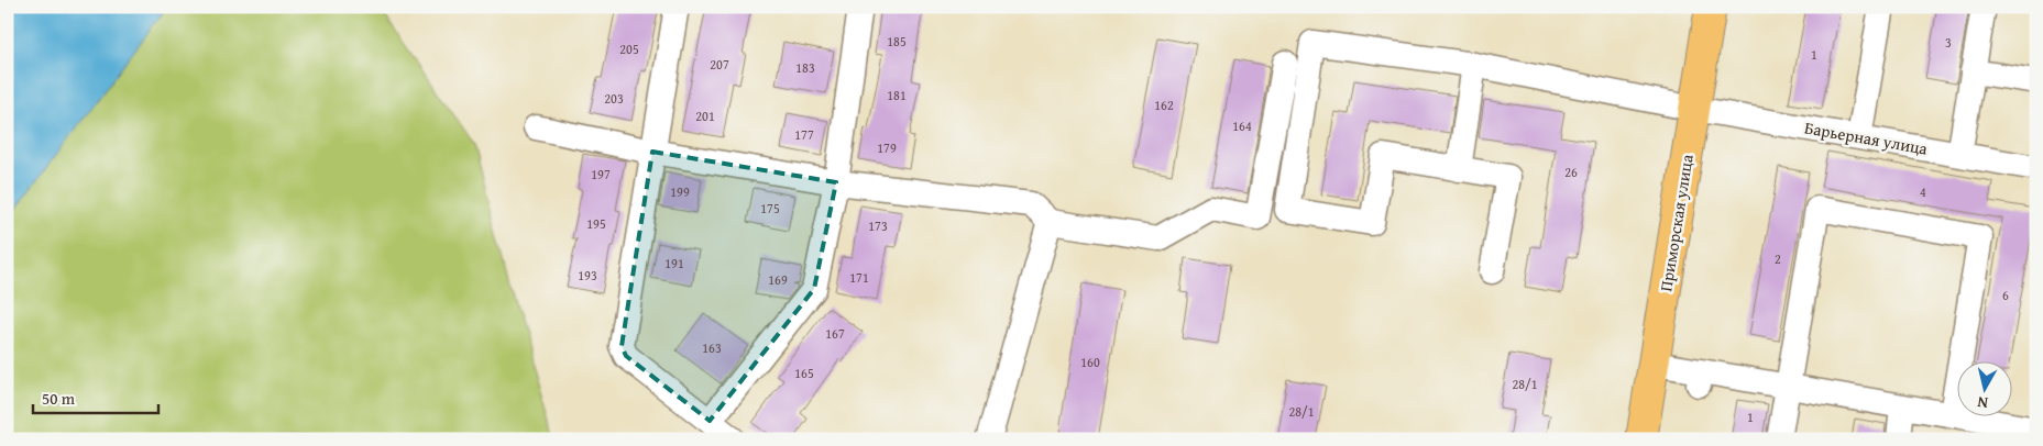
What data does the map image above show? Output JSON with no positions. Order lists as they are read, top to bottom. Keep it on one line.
{"streets":{"highway":["Приморская улица"],"street":["Барьерная улица"]},"crossings":[["Барьерная улица","Приморская улица"]],"house_numbers":["185","3","205","1","207","183","181","203","162","201","164","177","179","26","197","199","4","175","195","173","2","191","193","171","169","6","167","163","160","165","28/1","28/1","1"],"scale_bar":"50 m","north":"bottom"}
